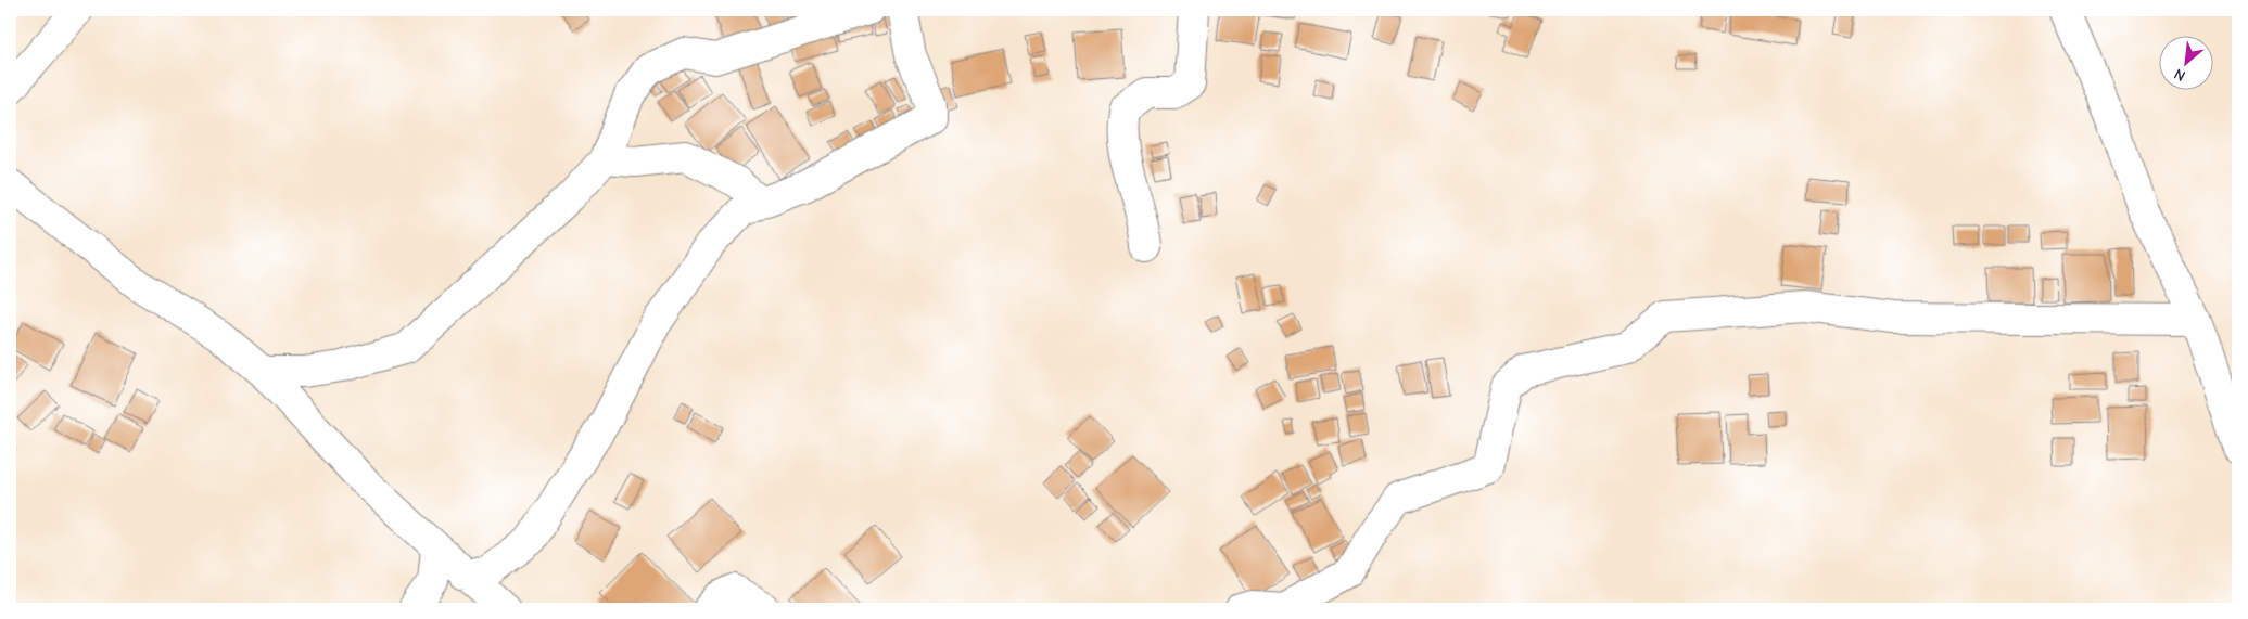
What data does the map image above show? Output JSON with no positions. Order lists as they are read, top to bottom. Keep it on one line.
{"north":"bottom left"}
